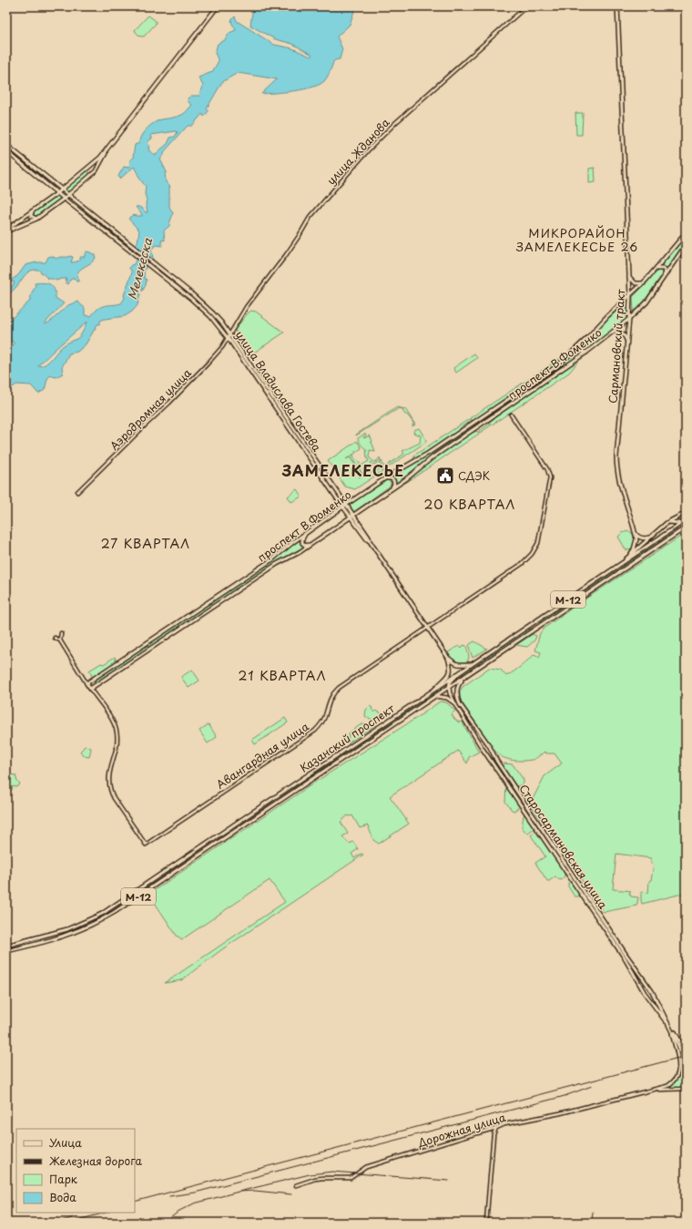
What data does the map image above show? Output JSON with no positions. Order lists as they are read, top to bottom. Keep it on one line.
{"streets":{"main road":["Сармановский тракт","проспект В.Фоменко","улица Владислава Гостева","М-12","Казанский проспект","Старосармановская улица"],"street":["улица Жданова","Аэродромная улица","Авангардная улица","Дорожная улица"]},"crossings":[["улица Жданова","улица Владислава Гостева"],["улица Жданова","Аэродромная улица"],["Сармановский тракт","проспект В.Фоменко"],["проспект В.Фоменко","улица Владислава Гостева"],["проспект В.Фоменко","Авангардная улица"],["улица Владислава Гостева","Аэродромная улица"],["улица Владислава Гостева","Авангардная улица"],["Казанский проспект","Старосармановская улица"]],"districts":["МИКРОРАЙОН ЗАМЕЛЕКЕСЬЕ 26","ЗАМЕЛЕКЕСЬЕ","20 КВАРТАЛ","27 КВАРТАЛ","21 КВАРТАЛ"],"water":["Мелекеска"],"places":{"public building":["СДЭК"]},"legend":["Улица","Железная дорога","Парк","Вода"]}
